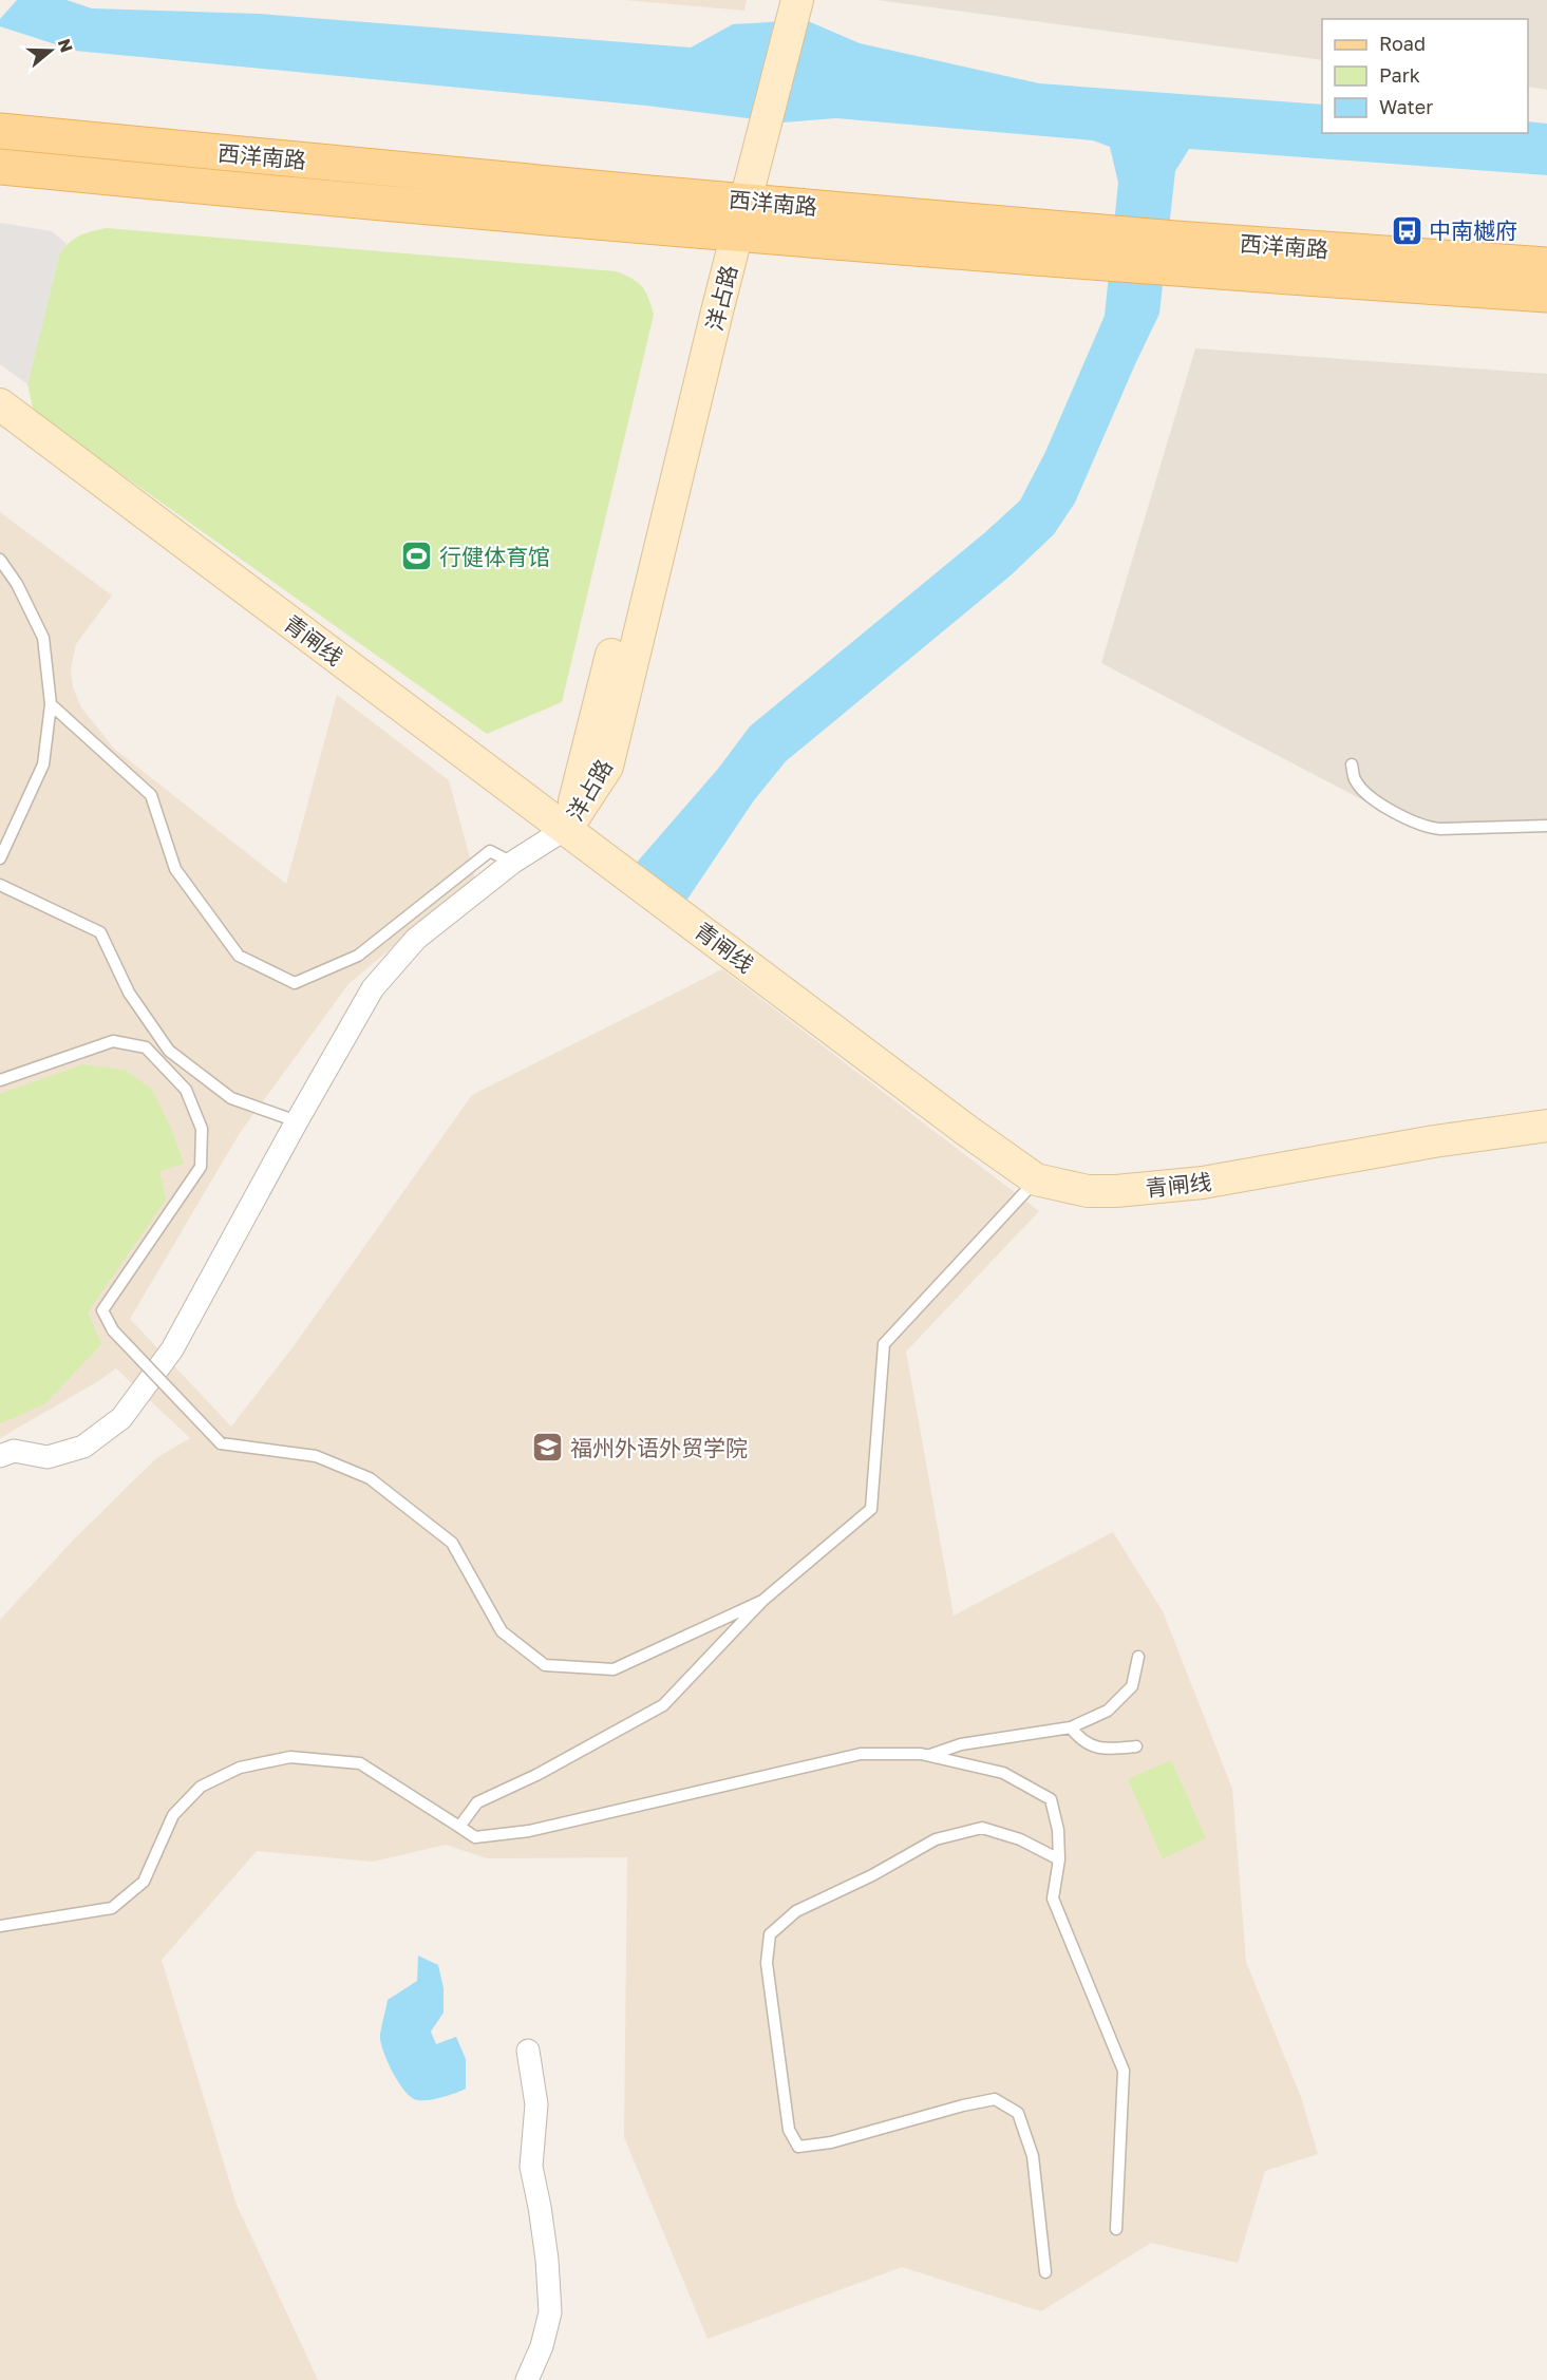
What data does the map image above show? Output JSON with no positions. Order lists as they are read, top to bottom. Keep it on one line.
{"streets":{"main road":["西洋南路","洋占路","青闸线"]},"crossings":[["西洋南路","洋占路"],["洋占路","青闸线"]],"places":{"bus stop":["中南樾府"],"sports":["行健体育馆"],"school or university":["福州外语外贸学院"]},"legend":["Road","Park","Water"],"north":"right"}
